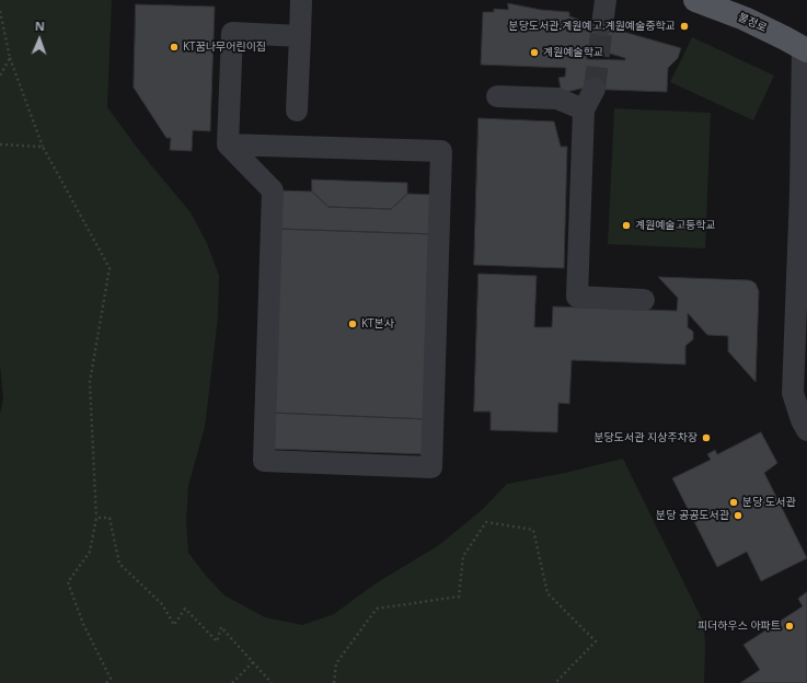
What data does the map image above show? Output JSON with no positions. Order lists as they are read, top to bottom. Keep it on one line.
{"streets":{"main road":["불정로"]},"places":["분당도서관.계원예고.계원예술중학교","KT꿈나무어린이집","계원예술학교","계원예술고등학교","KT본사","분당도서관 지상주차장","분당 도서관","분당 공공도서관","피더하우스 아파트"],"north":"top"}
